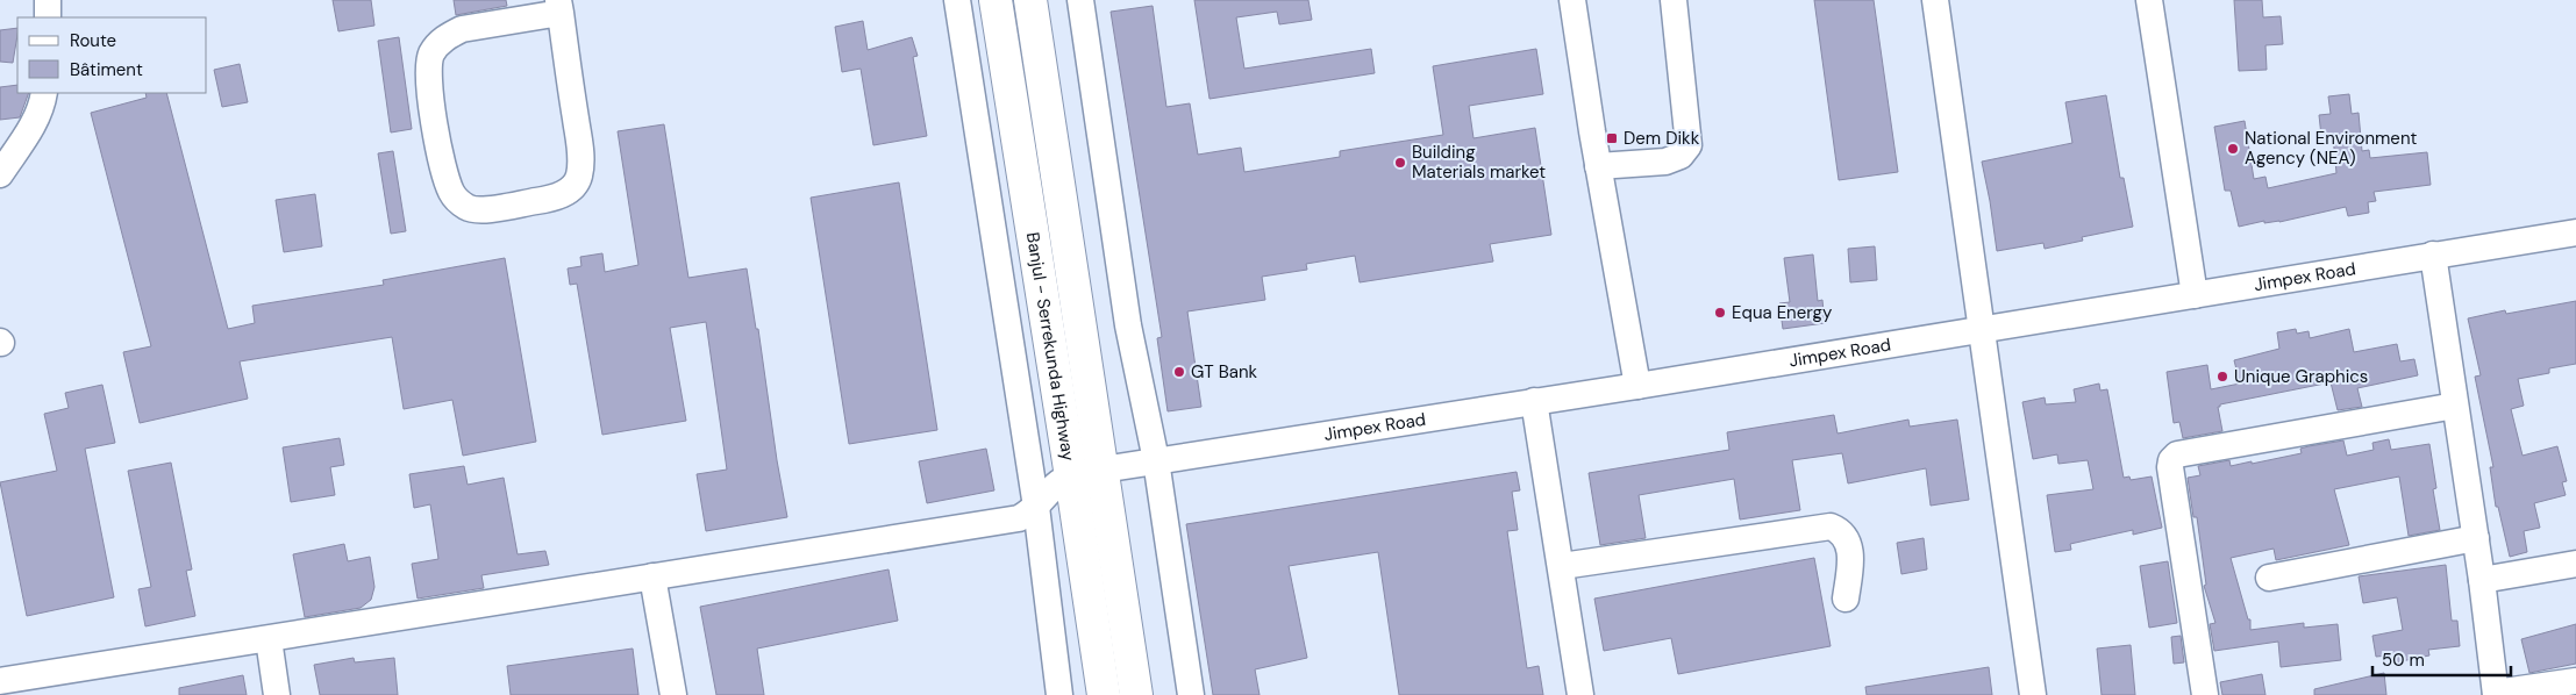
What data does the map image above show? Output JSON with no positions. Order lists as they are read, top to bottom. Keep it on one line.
{"streets":{"highway":["Banjul - Serrekunda Highway"],"street":["Jimpex Road"]},"crossings":[["Jimpex Road","Banjul - Serrekunda Highway"]],"places":{"transit":["Dem Dikk"],"other":["National Environment Agency (NEA)","Building Materials market","Equa Energy","GT Bank","Unique Graphics"]},"legend":["Route","Bâtiment"],"scale_bar":"50 m"}
